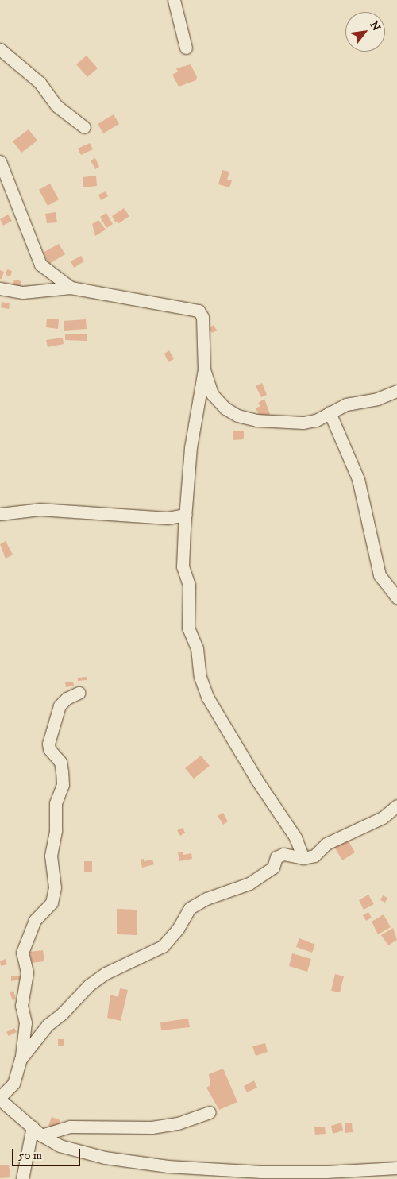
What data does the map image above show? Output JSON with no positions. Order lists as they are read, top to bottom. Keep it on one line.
{"scale_bar":"50 m","north":"top right"}
